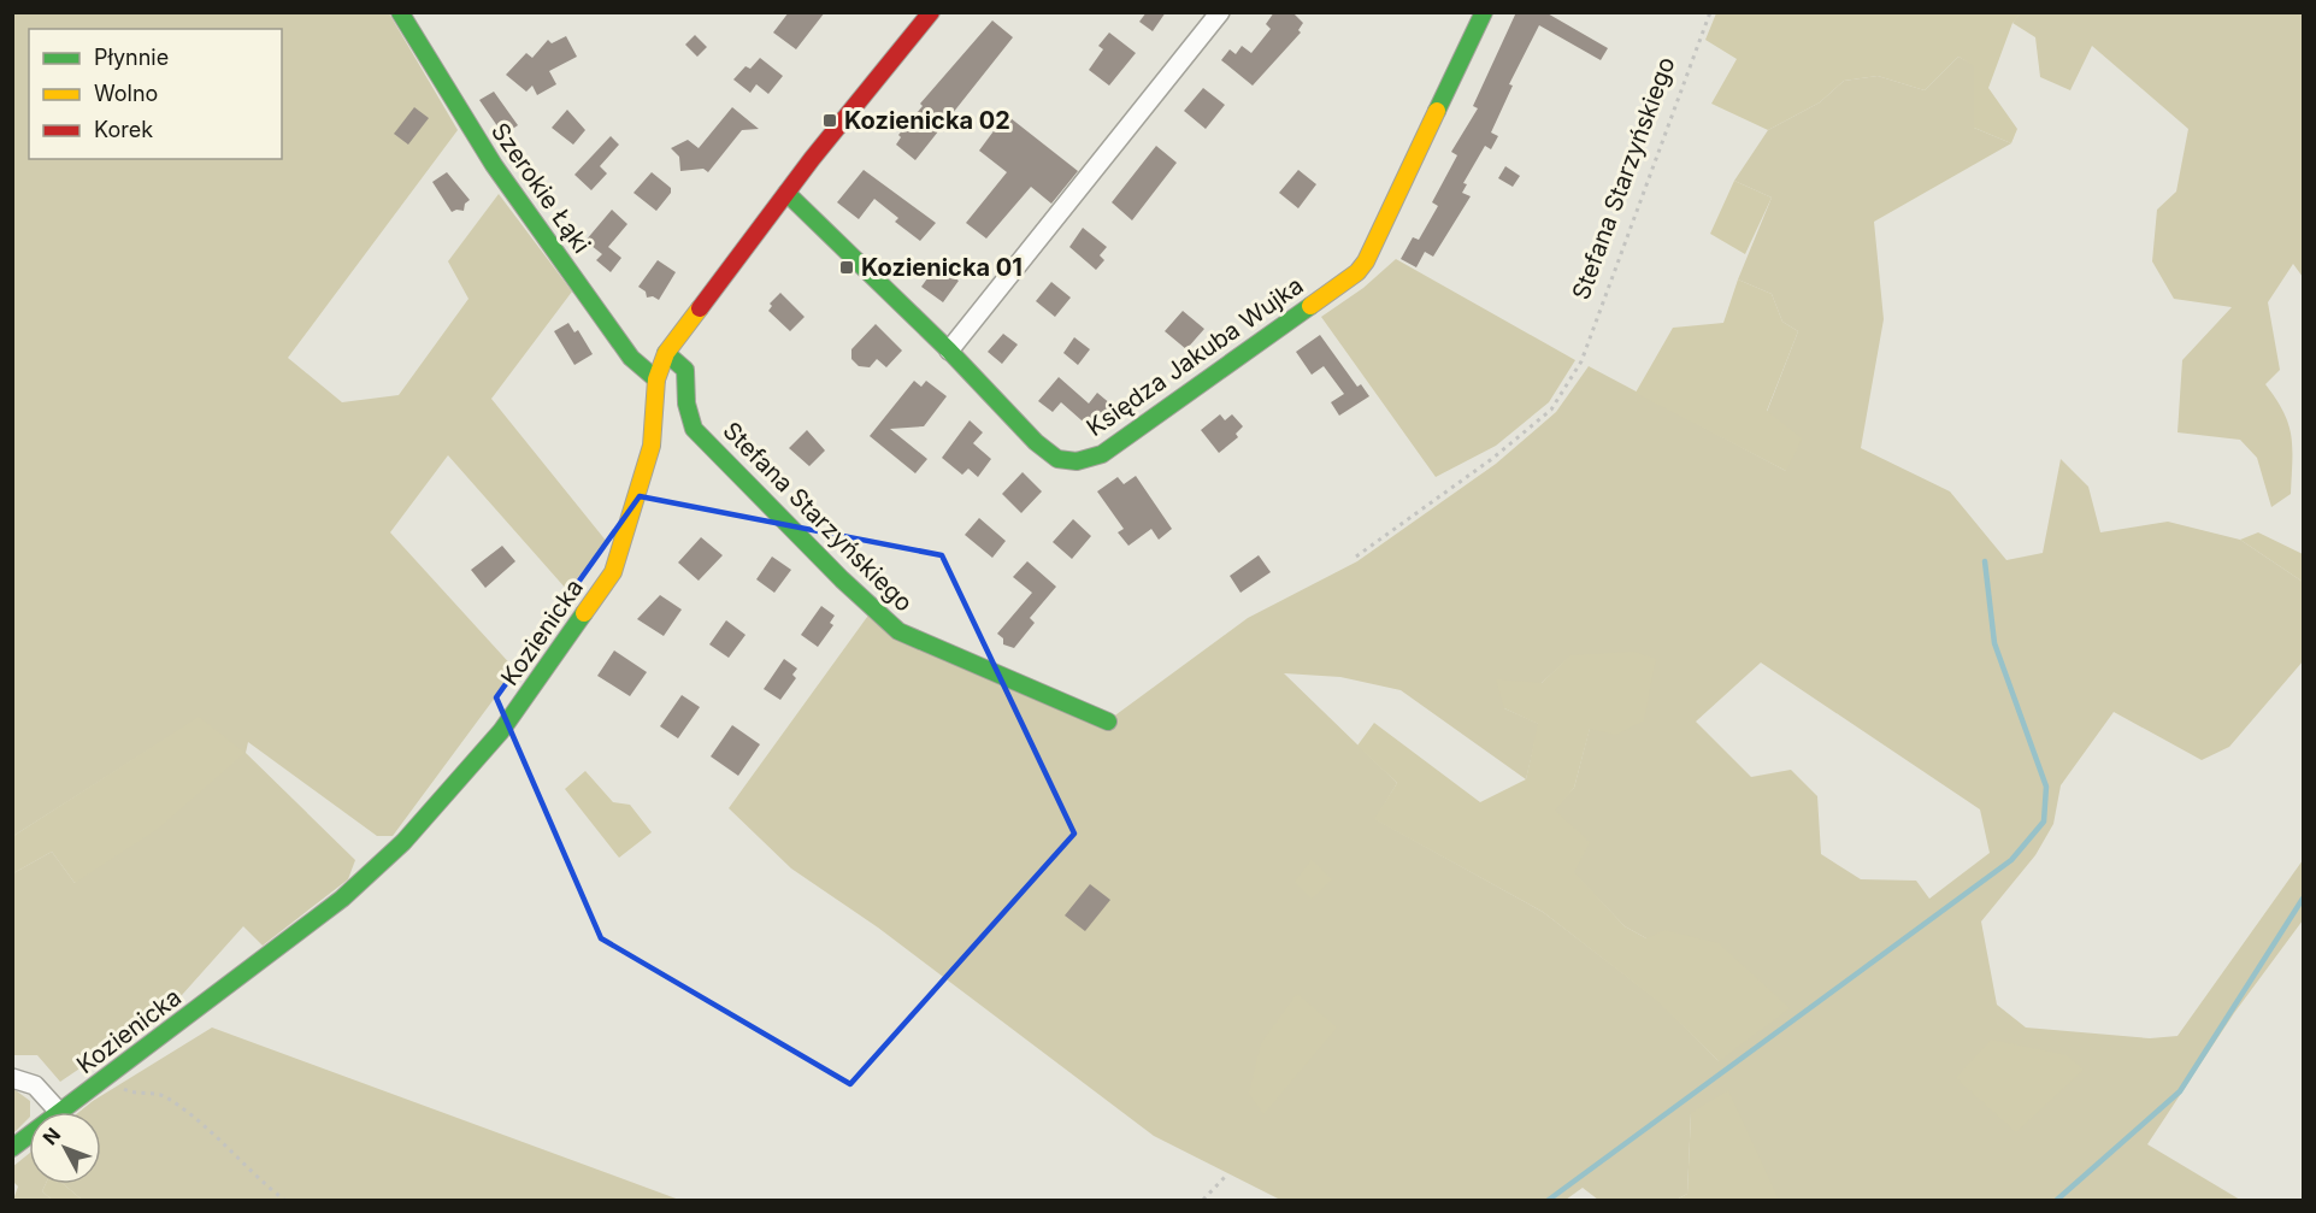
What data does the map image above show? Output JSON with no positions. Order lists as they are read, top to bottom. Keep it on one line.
{"streets":{"street":["Stefana Starzyńskiego","Szerokie Łąki","Księdza Jakuba Wujka","Kozienicka"]},"crossings":[["Stefana Starzyńskiego","Kozienicka"],["Szerokie Łąki","Kozienicka"],["Księdza Jakuba Wujka","Kozienicka"]],"places":{"transit":["Kozienicka 02","Kozienicka 01"]},"legend":["Płynnie","Wolno","Korek"],"north":"top left"}
